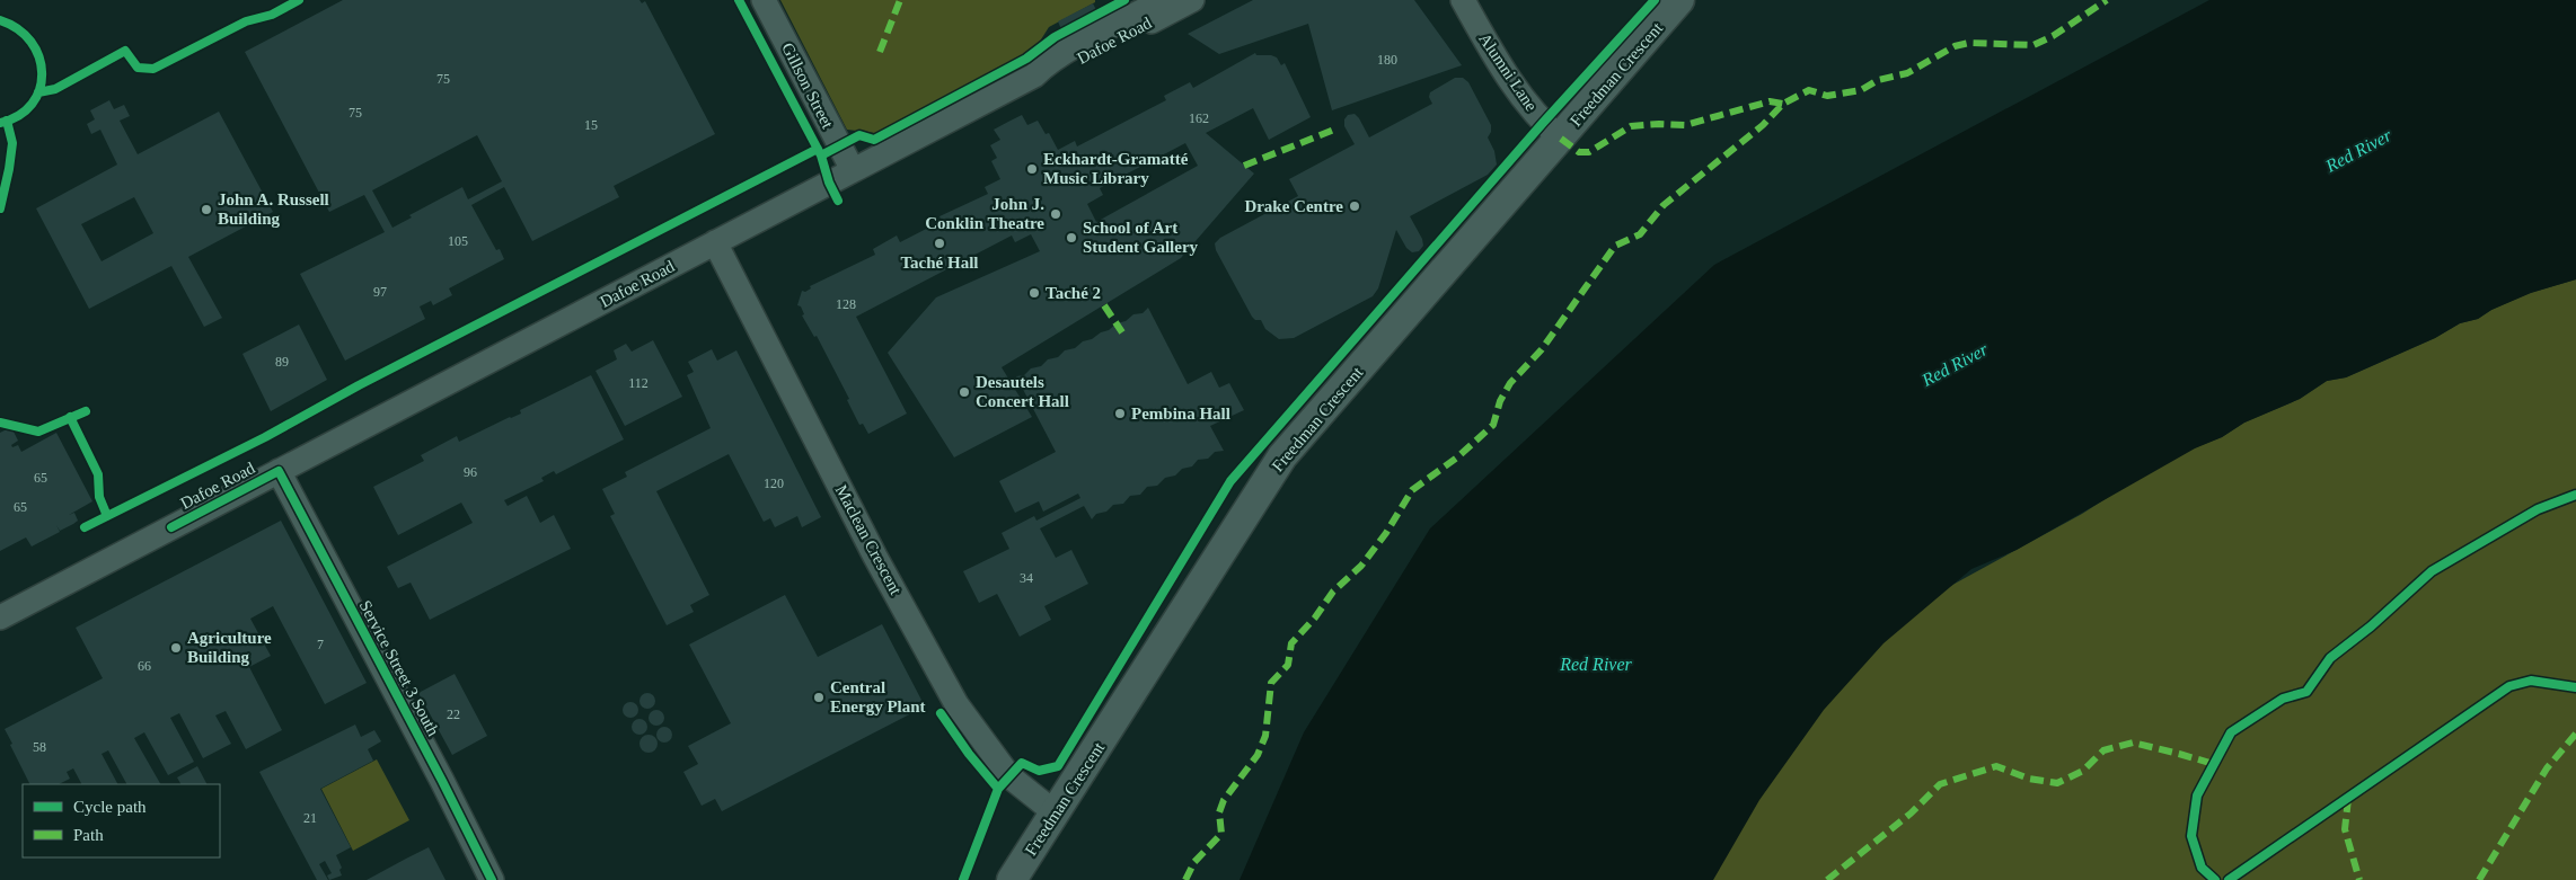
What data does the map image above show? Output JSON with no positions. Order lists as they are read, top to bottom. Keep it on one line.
{"streets":{"street":["Dafoe Road","Alumni Lane","Freedman Crescent","Gillson Street","Maclean Crescent","Service Street 3 South"]},"crossings":[["Dafoe Road","Gillson Street"],["Dafoe Road","Maclean Crescent"],["Dafoe Road","Service Street 3 South"],["Alumni Lane","Freedman Crescent"],["Freedman Crescent","Maclean Crescent"]],"water":["Red River"],"places":["Eckhardt-Gramatté Music Library","Drake Centre","John A. Russell Building","John J. Conklin Theatre","School of Art Student Gallery","Taché Hall","Taché 2","Desautels Concert Hall","Pembina Hall","Agriculture Building","Central Energy Plant"],"house_numbers":["180","75","75","162","15","105","97","128","89","112","96","65","120","65","34","7","66","22","58","21"],"legend":["Cycle path","Path"]}
